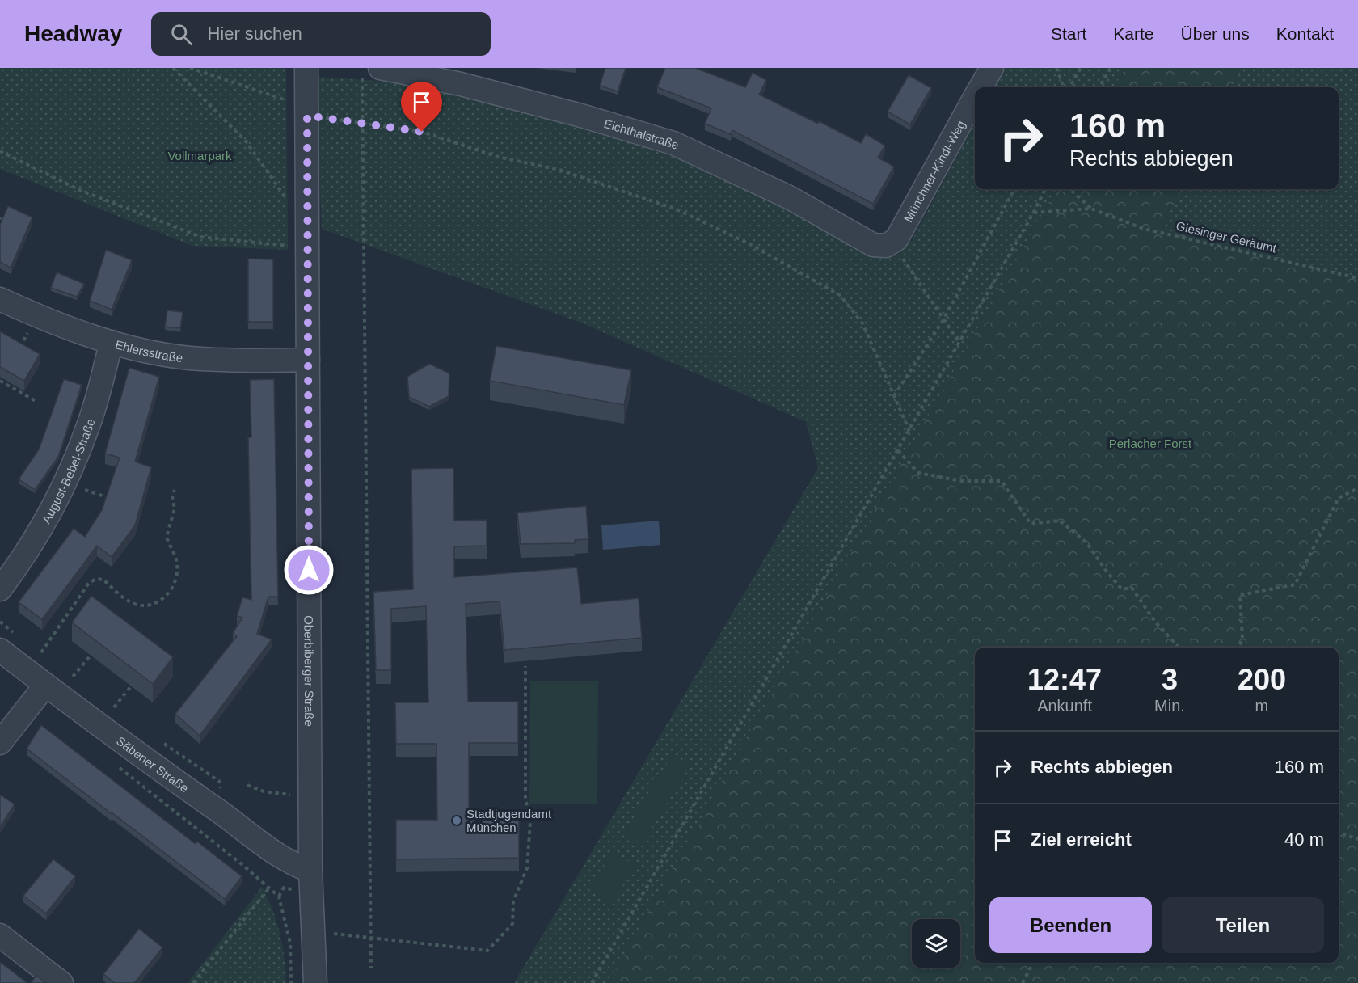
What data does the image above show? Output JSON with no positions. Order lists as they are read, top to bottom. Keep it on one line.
{"streets":{"street":["Eichthalstraße","Münchner-Kindl-Weg","Ehlersstraße","August-Bebel-Straße","Oberbiberger Straße","Säbener Straße"],"path":["Giesinger Geräumt"]},"crossings":[["Eichthalstraße","Münchner-Kindl-Weg"],["Ehlersstraße","August-Bebel-Straße"],["Ehlersstraße","Oberbiberger Straße"],["Oberbiberger Straße","Säbener Straße"]],"parks":["Vollmarpark","Perlacher Forst"],"places":["Stadtjugendamt München"],"page":{"header":"Headway","search":"Hier suchen","nav":["Start","Karte","Über uns","Kontakt"],"turn":["160 m","Rechts abbiegen"],"eta":["12:47","Ankunft","3","Min.","200","m"],"list":[{"name":"Rechts abbiegen","value":"160 m"},{"name":"Ziel erreicht","value":"40 m"}],"buttons":["Beenden","Teilen"]}}
